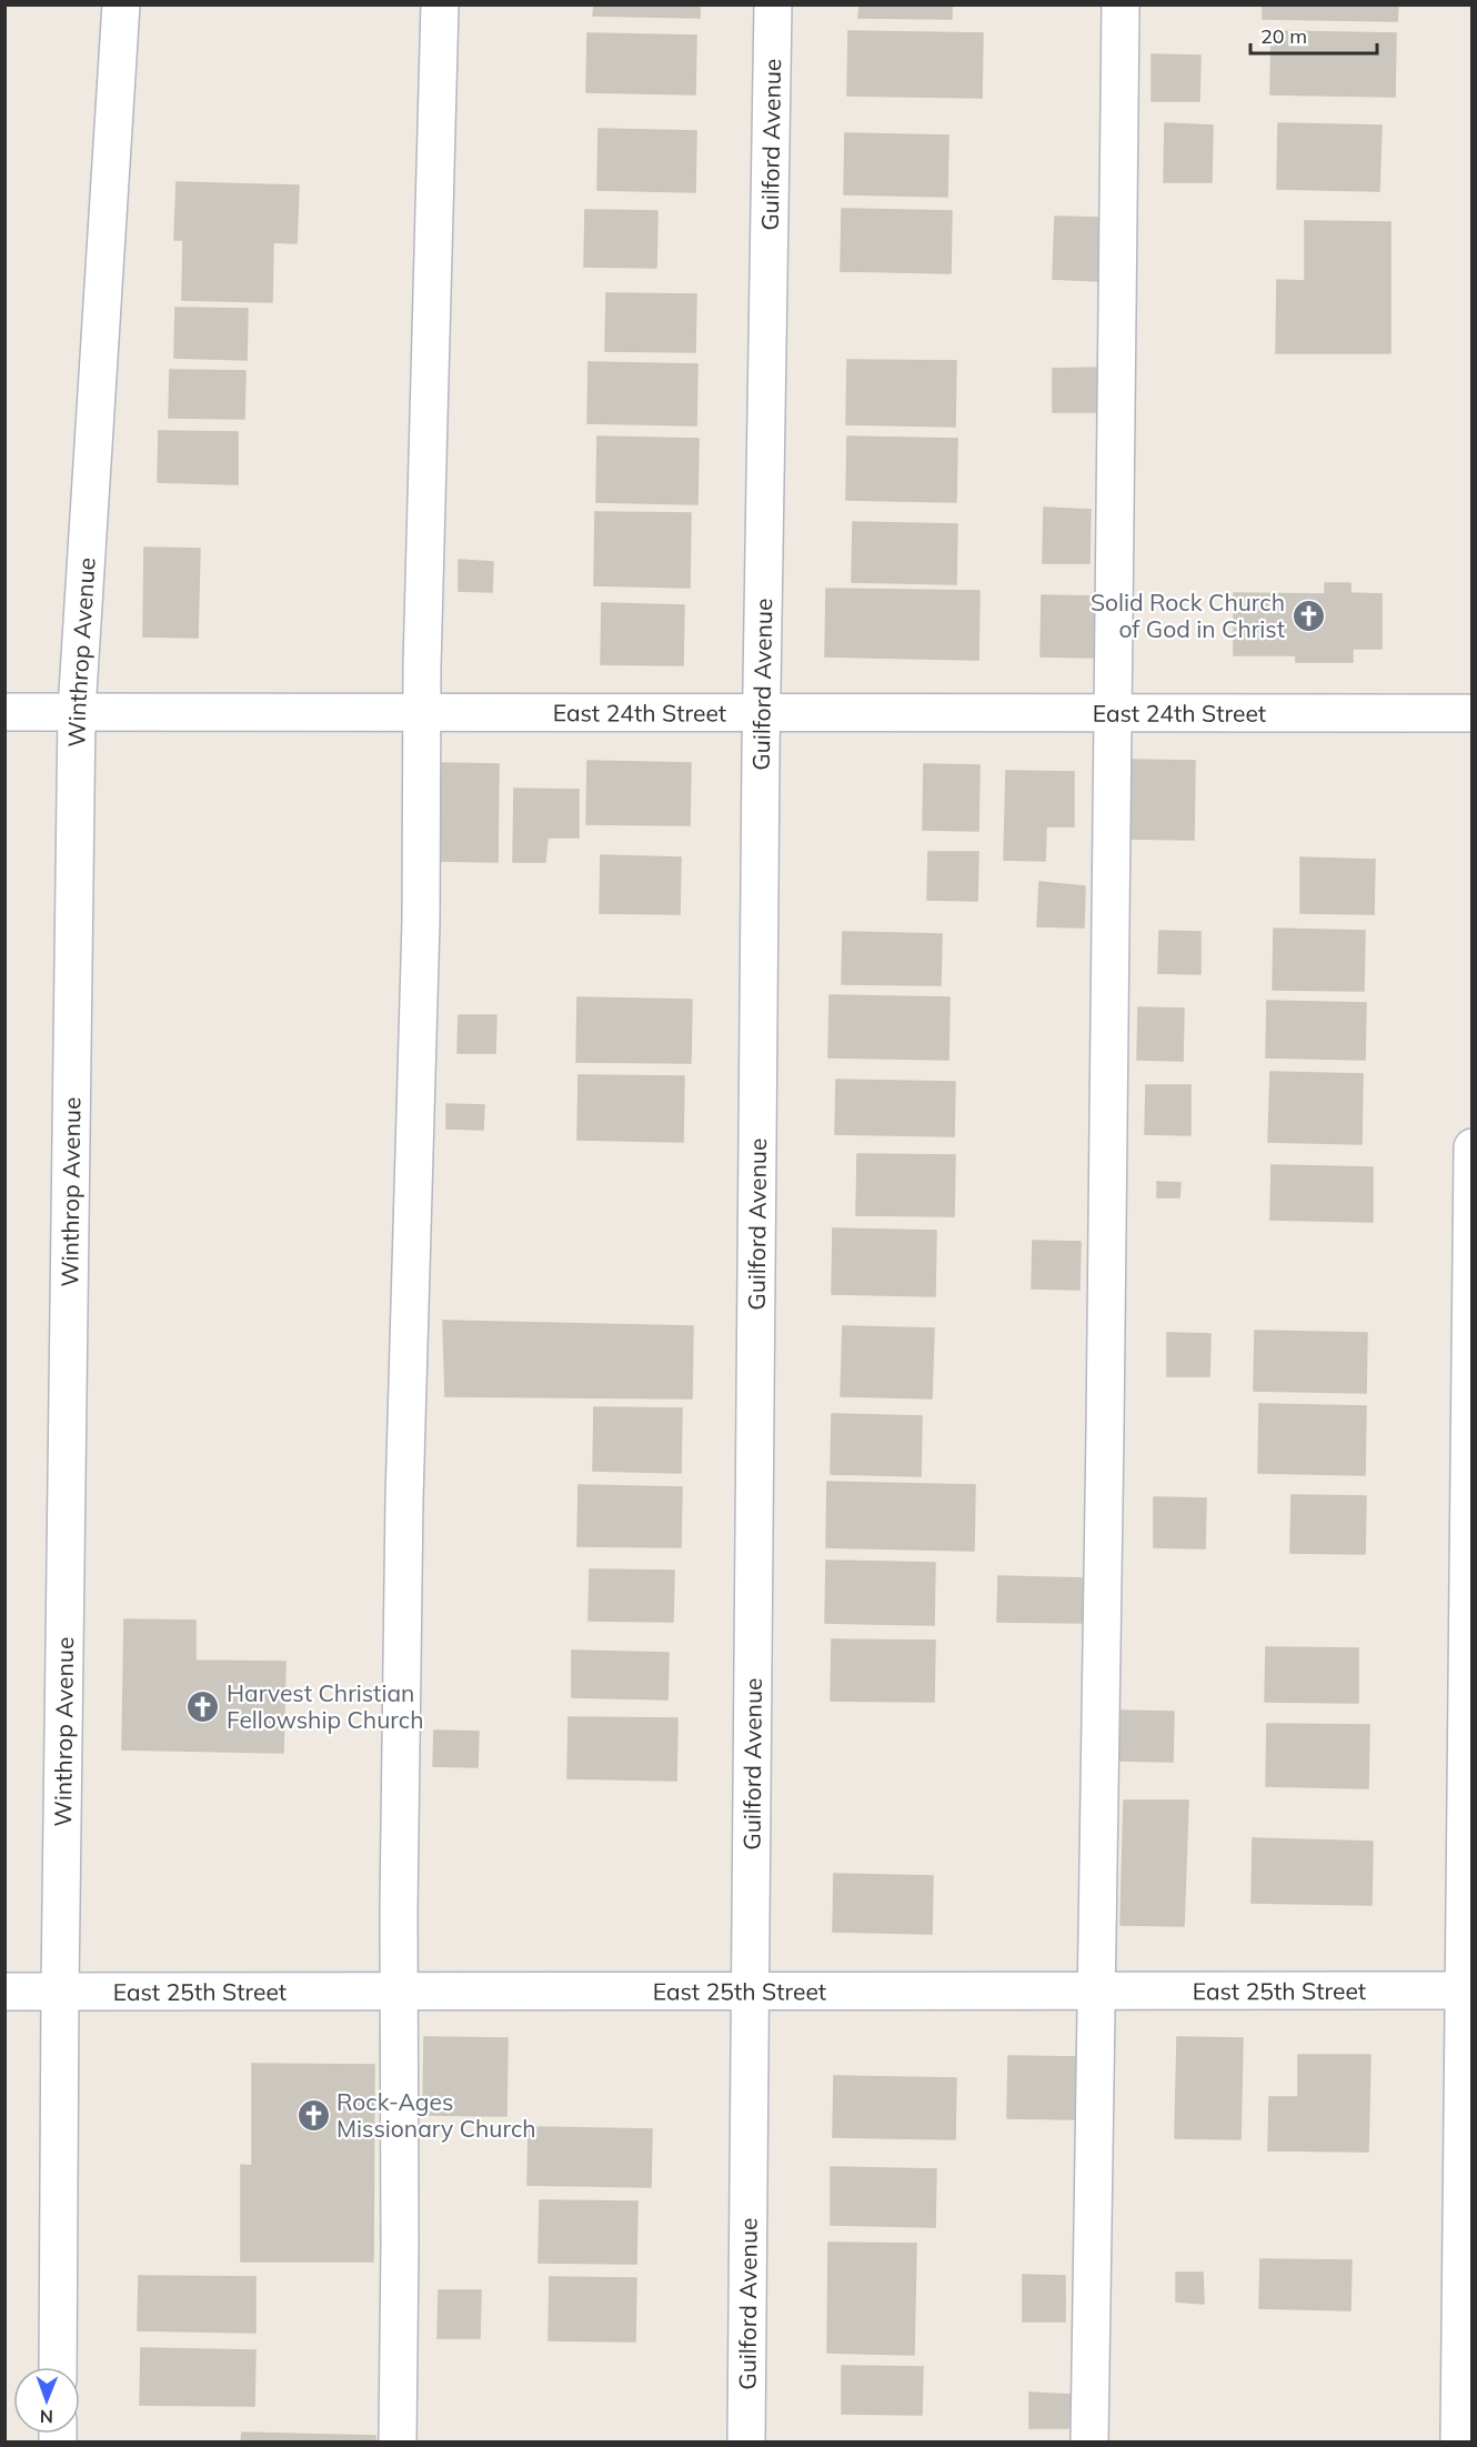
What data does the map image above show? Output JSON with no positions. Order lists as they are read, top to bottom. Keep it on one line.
{"streets":{"street":["Guilford Avenue","Winthrop Avenue","East 24th Street","East 25th Street"]},"crossings":[["Guilford Avenue","East 24th Street"],["Guilford Avenue","East 25th Street"],["Winthrop Avenue","East 24th Street"],["Winthrop Avenue","East 25th Street"]],"places":{"church":["Solid Rock Church of God in Christ","Harvest Christian Fellowship Church","Rock-Ages Missionary Church"]},"scale_bar":"20 m","north":"bottom"}
